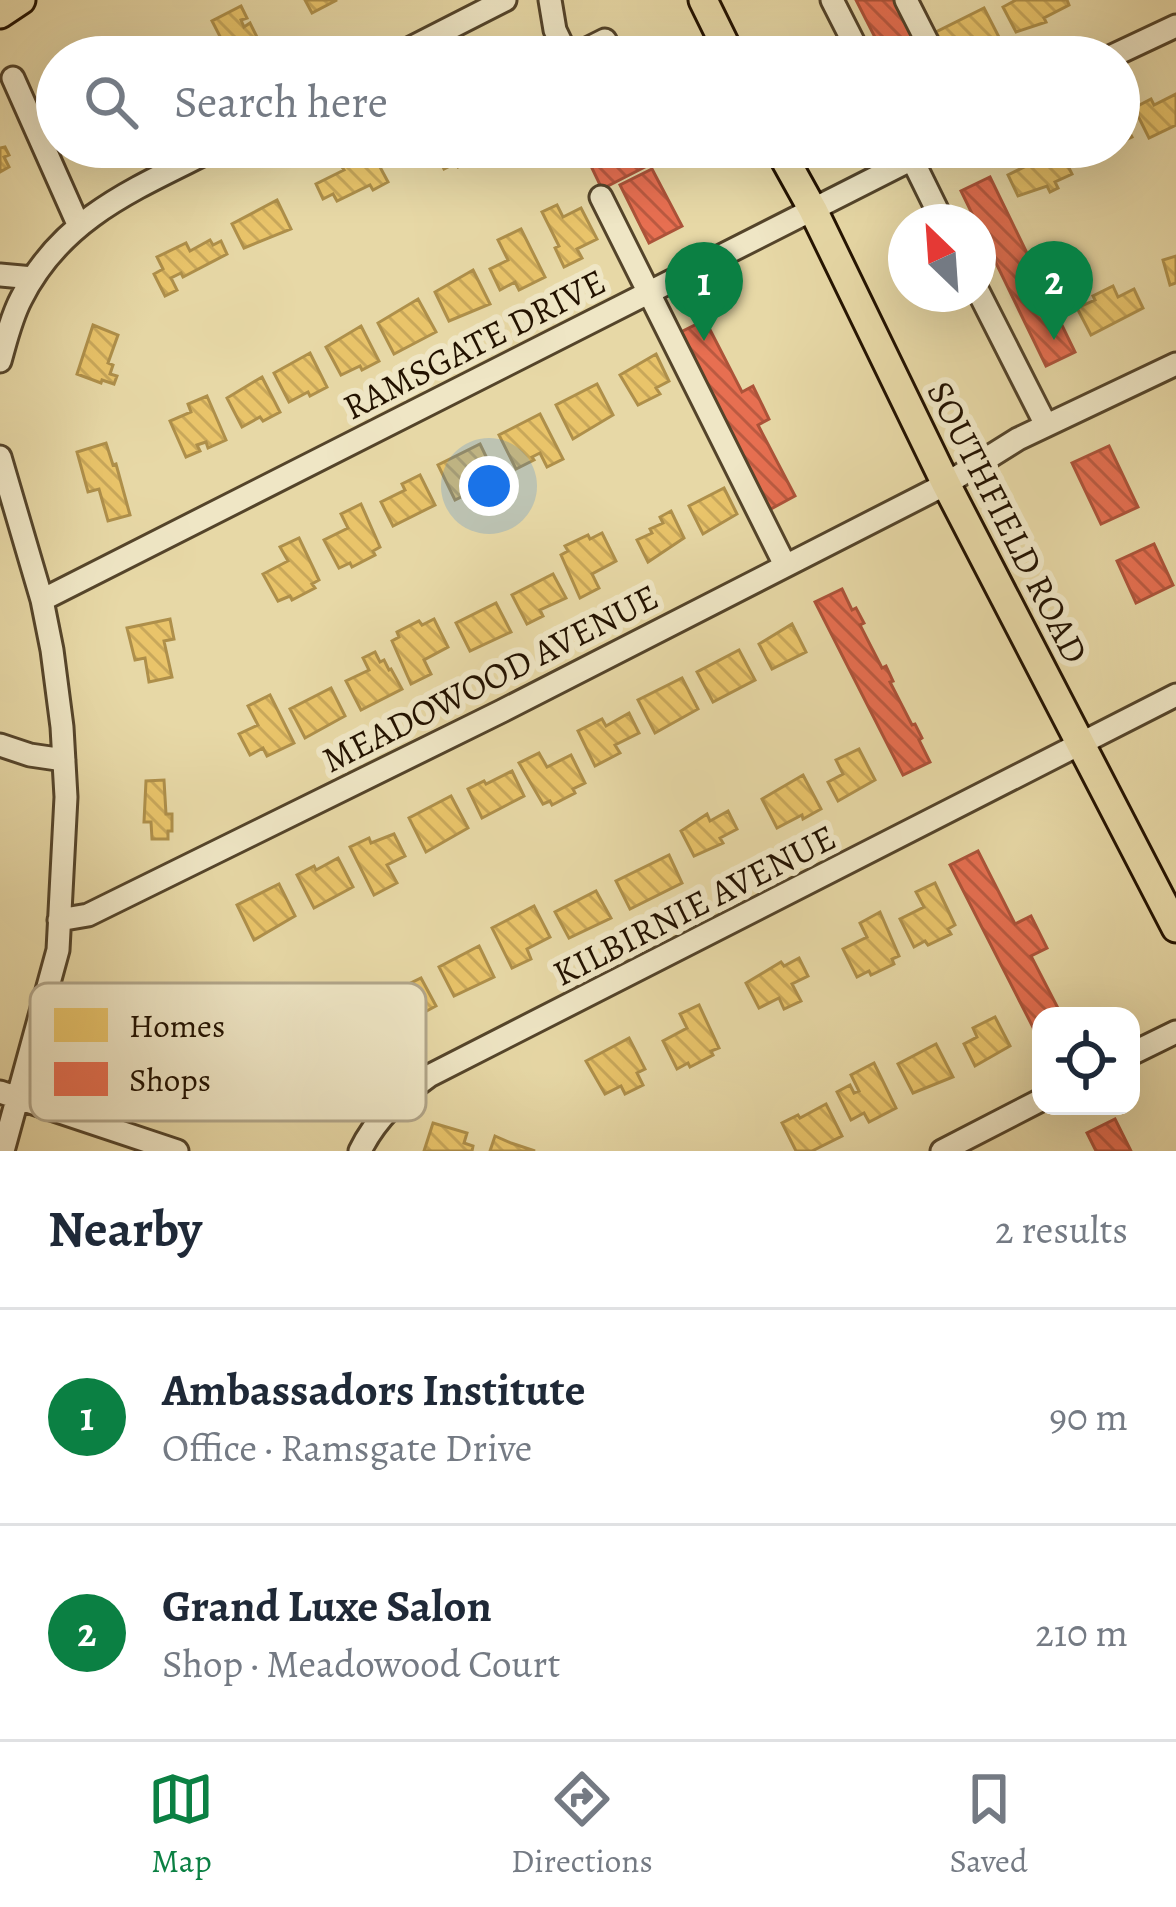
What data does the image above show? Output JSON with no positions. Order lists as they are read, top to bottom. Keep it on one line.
{"streets":{"main road":["SOUTHFIELD ROAD"],"street":["RAMSGATE DRIVE","MEADOWOOD AVENUE","KILBIRNIE AVENUE"]},"crossings":[["RAMSGATE DRIVE","SOUTHFIELD ROAD"],["SOUTHFIELD ROAD","MEADOWOOD AVENUE"],["SOUTHFIELD ROAD","KILBIRNIE AVENUE"]],"legend":["Homes","Shops"],"north":"top left","page":{"search":"Search here","pins":["2","1"],"heading":["Nearby","2 results"],"list":[{"mark":"1","name":"Ambassadors Institute","note":"Office · Ramsgate Drive","value":"90 m"},{"mark":"2","name":"Grand Luxe Salon","note":"Shop · Meadowood Court","value":"210 m"}],"nav":["Map","Directions","Saved"]}}
